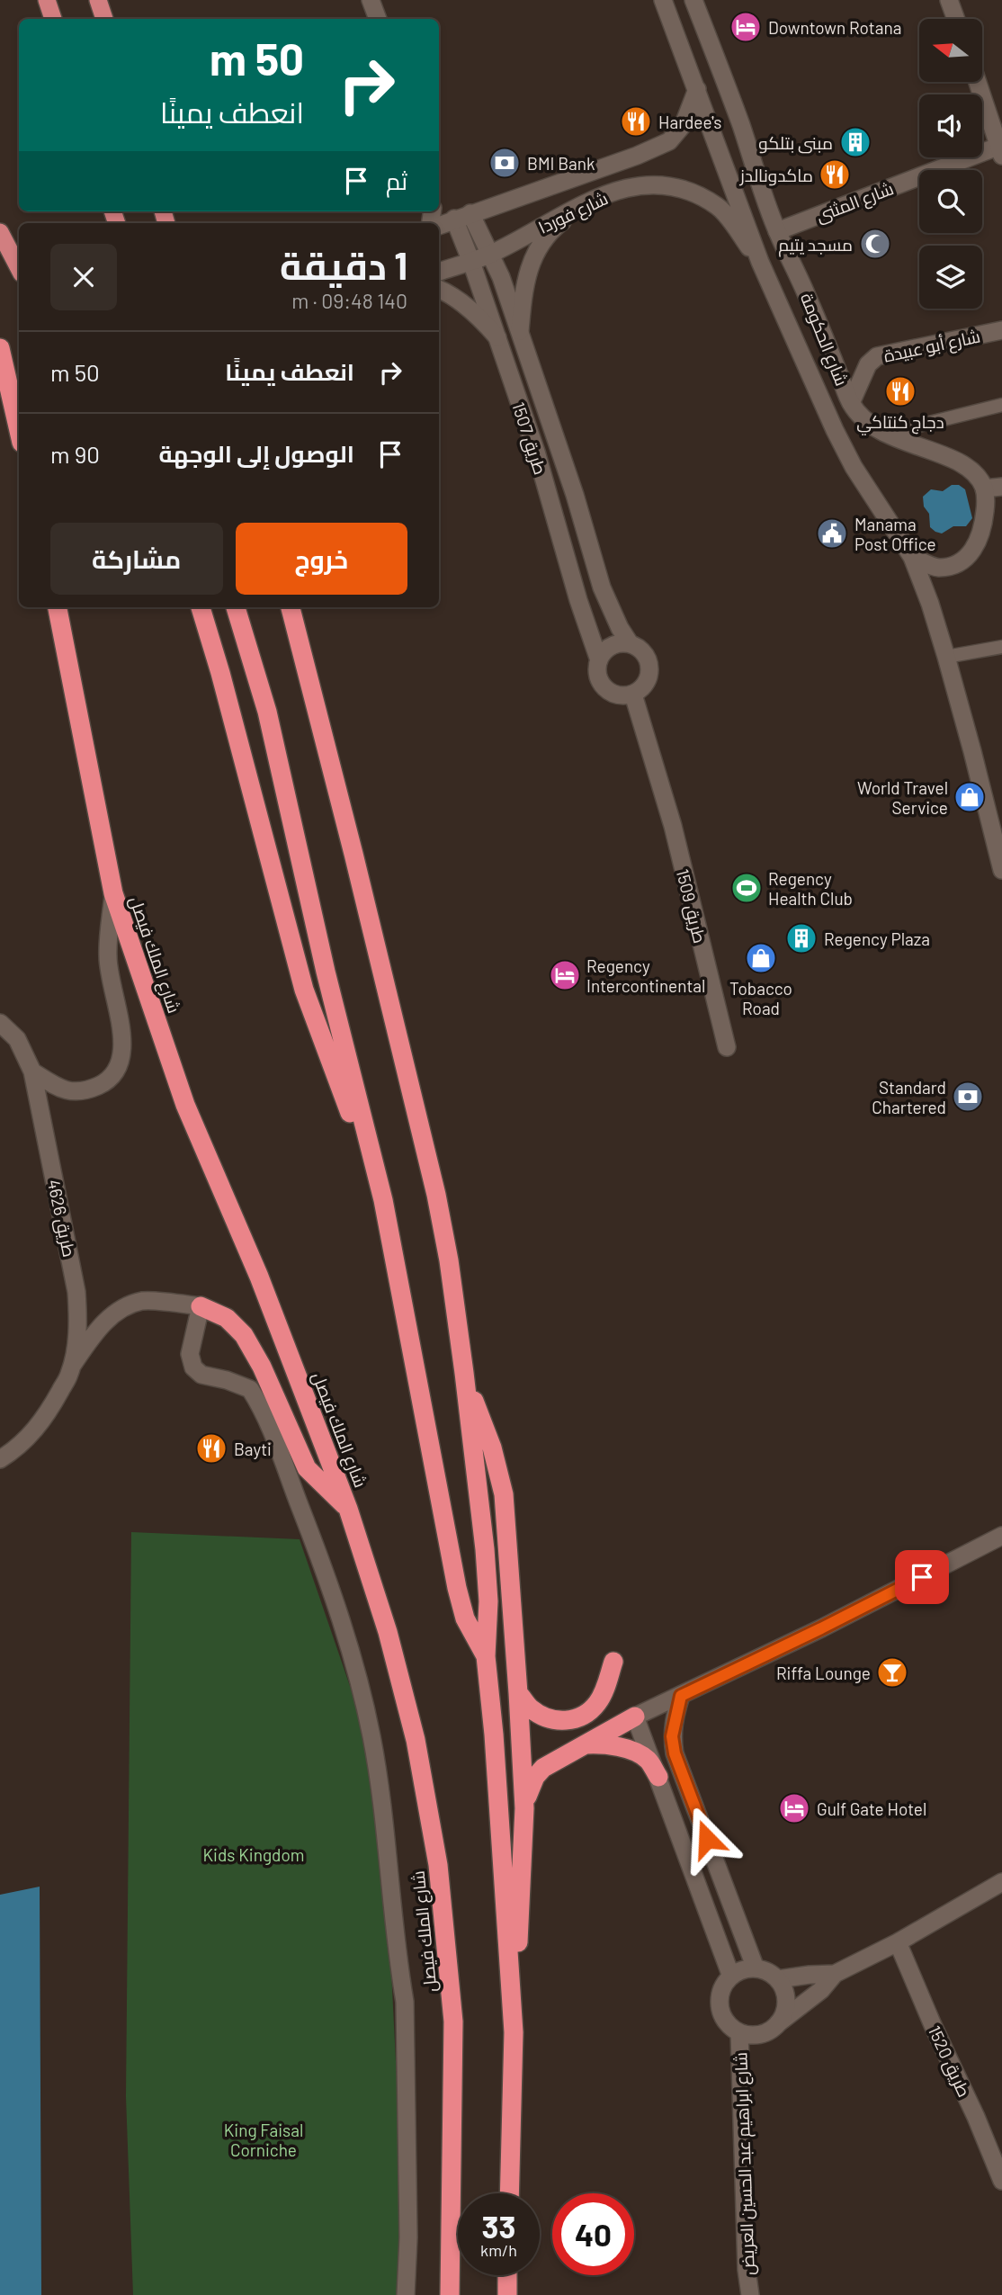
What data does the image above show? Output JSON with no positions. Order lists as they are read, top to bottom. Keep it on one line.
{"streets":{"highway":["شارع الملك فيصل"],"street":["شارع المثنى","شارع فوردا","شارع الحكومة","شارع أبو عبيدة","طريق 1507","طريق 1509","طريق 4626","طريق 1520","شارع ابراهيم عبد الحسين العريض"]},"crossings":[["شارع المثنى","شارع الحكومة"],["شارع فوردا","شارع الحكومة"],["شارع فوردا","طريق 1507"],["شارع الحكومة","شارع أبو عبيدة"],["طريق 1507","طريق 1509"],["شارع الملك فيصل","طريق 4626"]],"parks":["Kids Kingdom","King Faisal Corniche"],"places":{"hotel":["Downtown Rotana","Regency Intercontinental","Gulf Gate Hotel"],"restaurant":["Hardee's","ماكدونالدز","دجاج كنتاكي","Bayti"],"building":["مبنى بتلكو","Regency Plaza"],"bank":["BMI Bank","Standard Chartered"],"mosque":["مسجد يتيم"],"public building":["Manama Post Office"],"shop":["World Travel Service","Tobacco Road"],"sports":["Regency Health Club"],"bar":["Riffa Lounge"]},"north":"left","page":{"turn":["50 m","انعطف يمينًا"],"then":"ثم","heading":["1 دقيقة","140 m · 09:48"],"list":[{"name":"انعطف يمينًا","value":"50 m"},{"name":"الوصول إلى الوجهة","value":"90 m"}],"buttons":["خروج","مشاركة"],"speed":"33 km/h","limit":"40"}}
